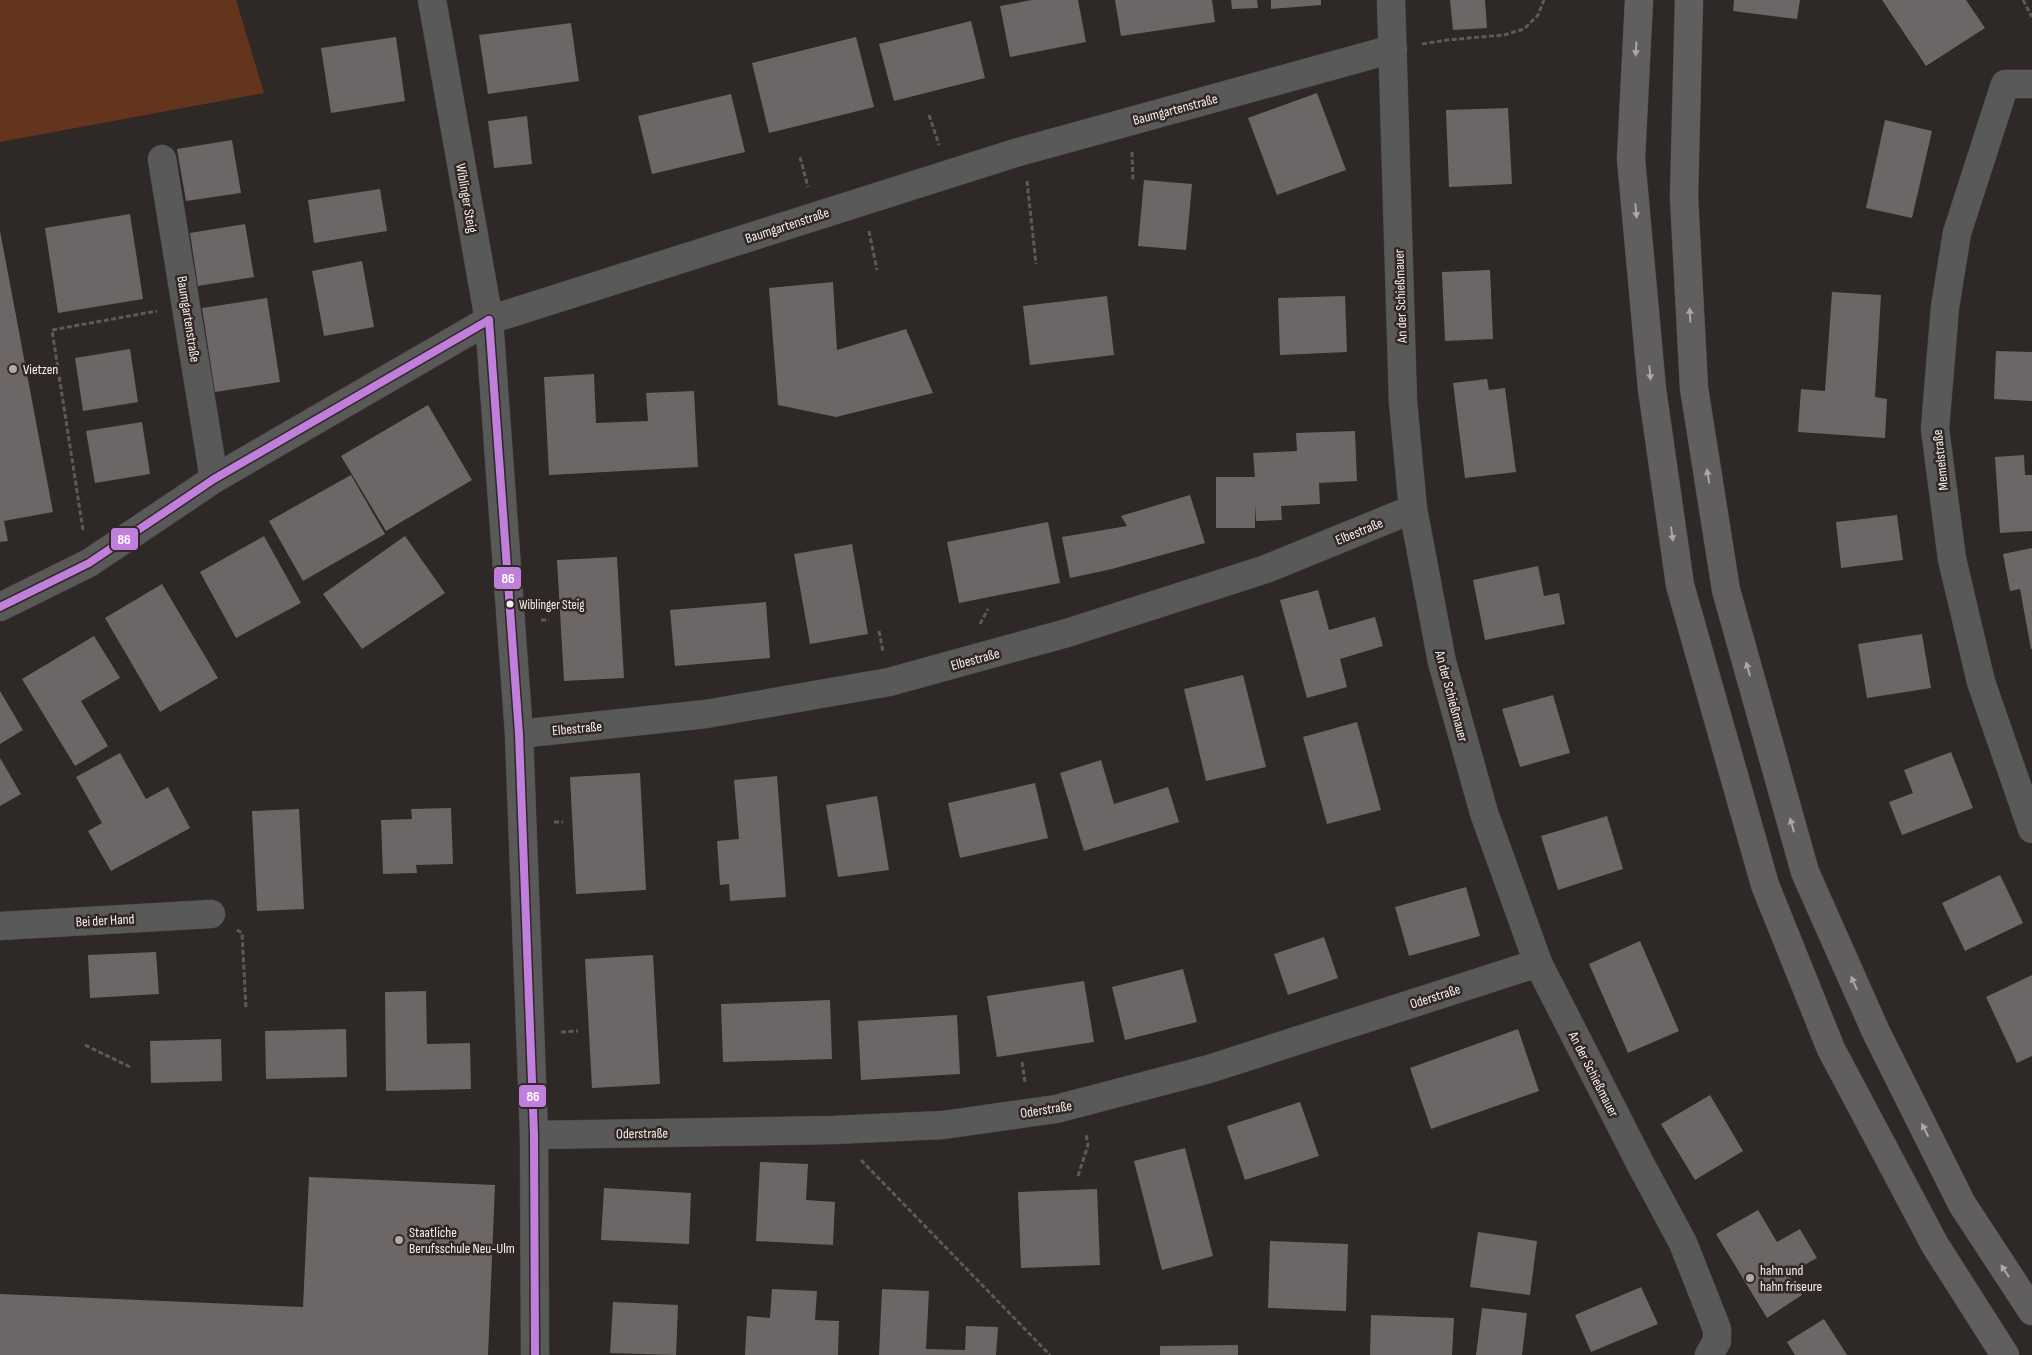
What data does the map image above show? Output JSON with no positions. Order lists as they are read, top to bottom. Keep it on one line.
{"streets":{"street":["Baumgartenstraße","Wiblinger Steig","An der Schießmauer","Memelstraße","Elbestraße","Bei der Hand","Oderstraße"]},"crossings":[["Baumgartenstraße","Wiblinger Steig"],["Baumgartenstraße","An der Schießmauer"],["Wiblinger Steig","Elbestraße"],["Wiblinger Steig","Oderstraße"],["An der Schießmauer","Elbestraße"],["An der Schießmauer","Oderstraße"]],"places":["Vietzen","Wiblinger Steig","Staatliche Berufsschule Neu-Ulm","hahn und hahn friseure"],"lines":["transit line 86"]}
